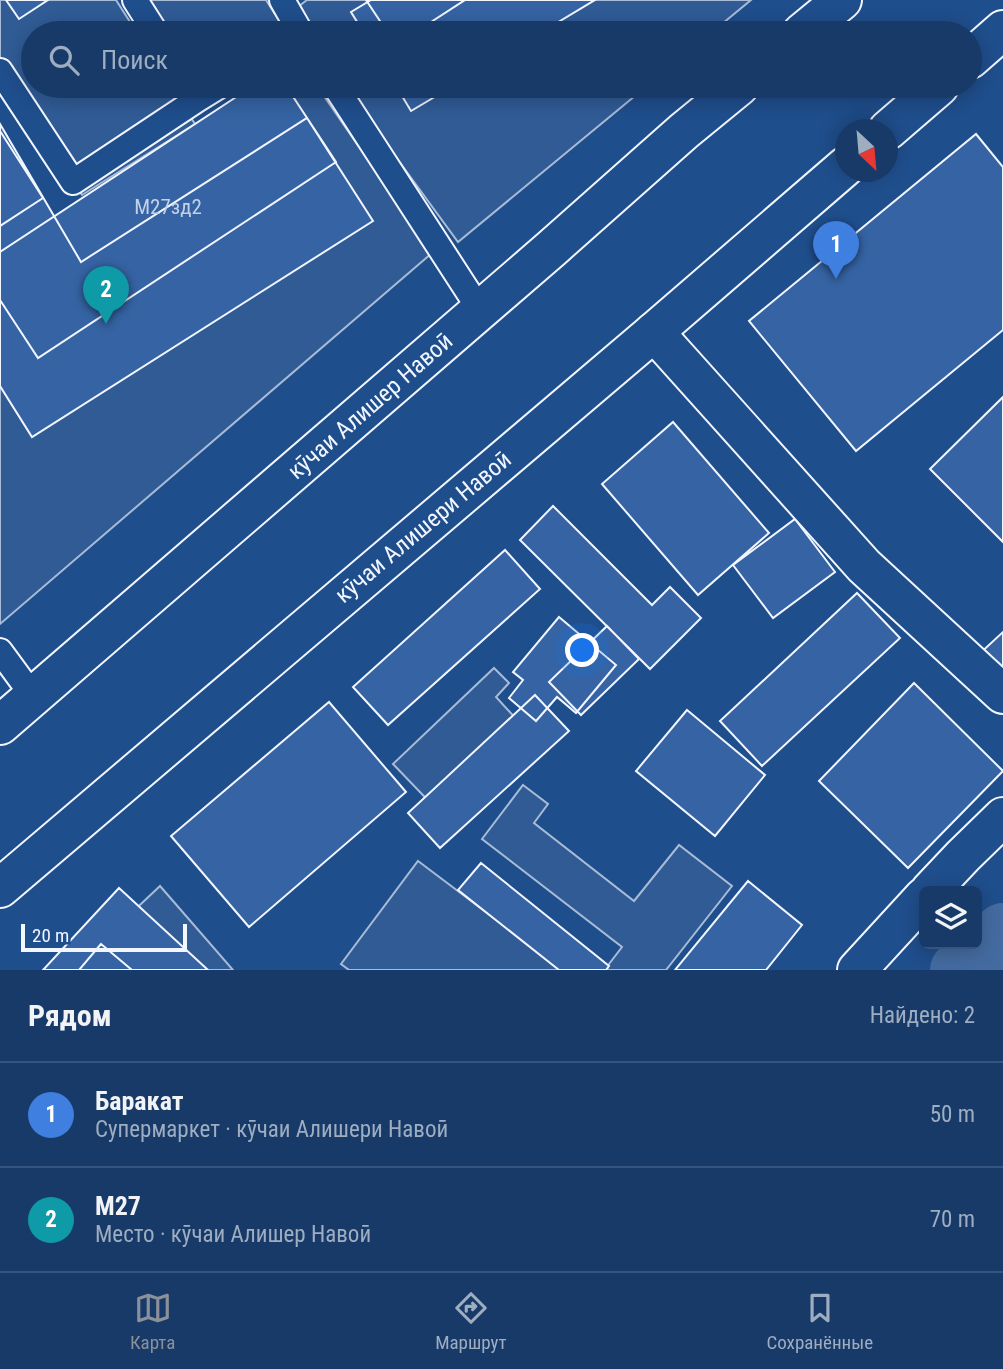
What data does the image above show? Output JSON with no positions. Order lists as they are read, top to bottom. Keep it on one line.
{"streets":{"street":["кӯчаи Алишер Навоӣ","кӯчаи Алишери Навоӣ"]},"house_numbers":["М27зд2"],"scale_bar":"20 m","north":"bottom right","page":{"search":"Поиск","pins":["1","2"],"scale":"20 m","heading":["Рядом","Найдено: 2"],"list":[{"mark":"1","name":"Баракат","note":"Супермаркет · кӯчаи Алишери Навоӣ","value":"50 m"},{"mark":"2","name":"М27","note":"Место · кӯчаи Алишер Навоӣ","value":"70 m"}],"nav":["Карта","Маршрут","Сохранённые"]}}
